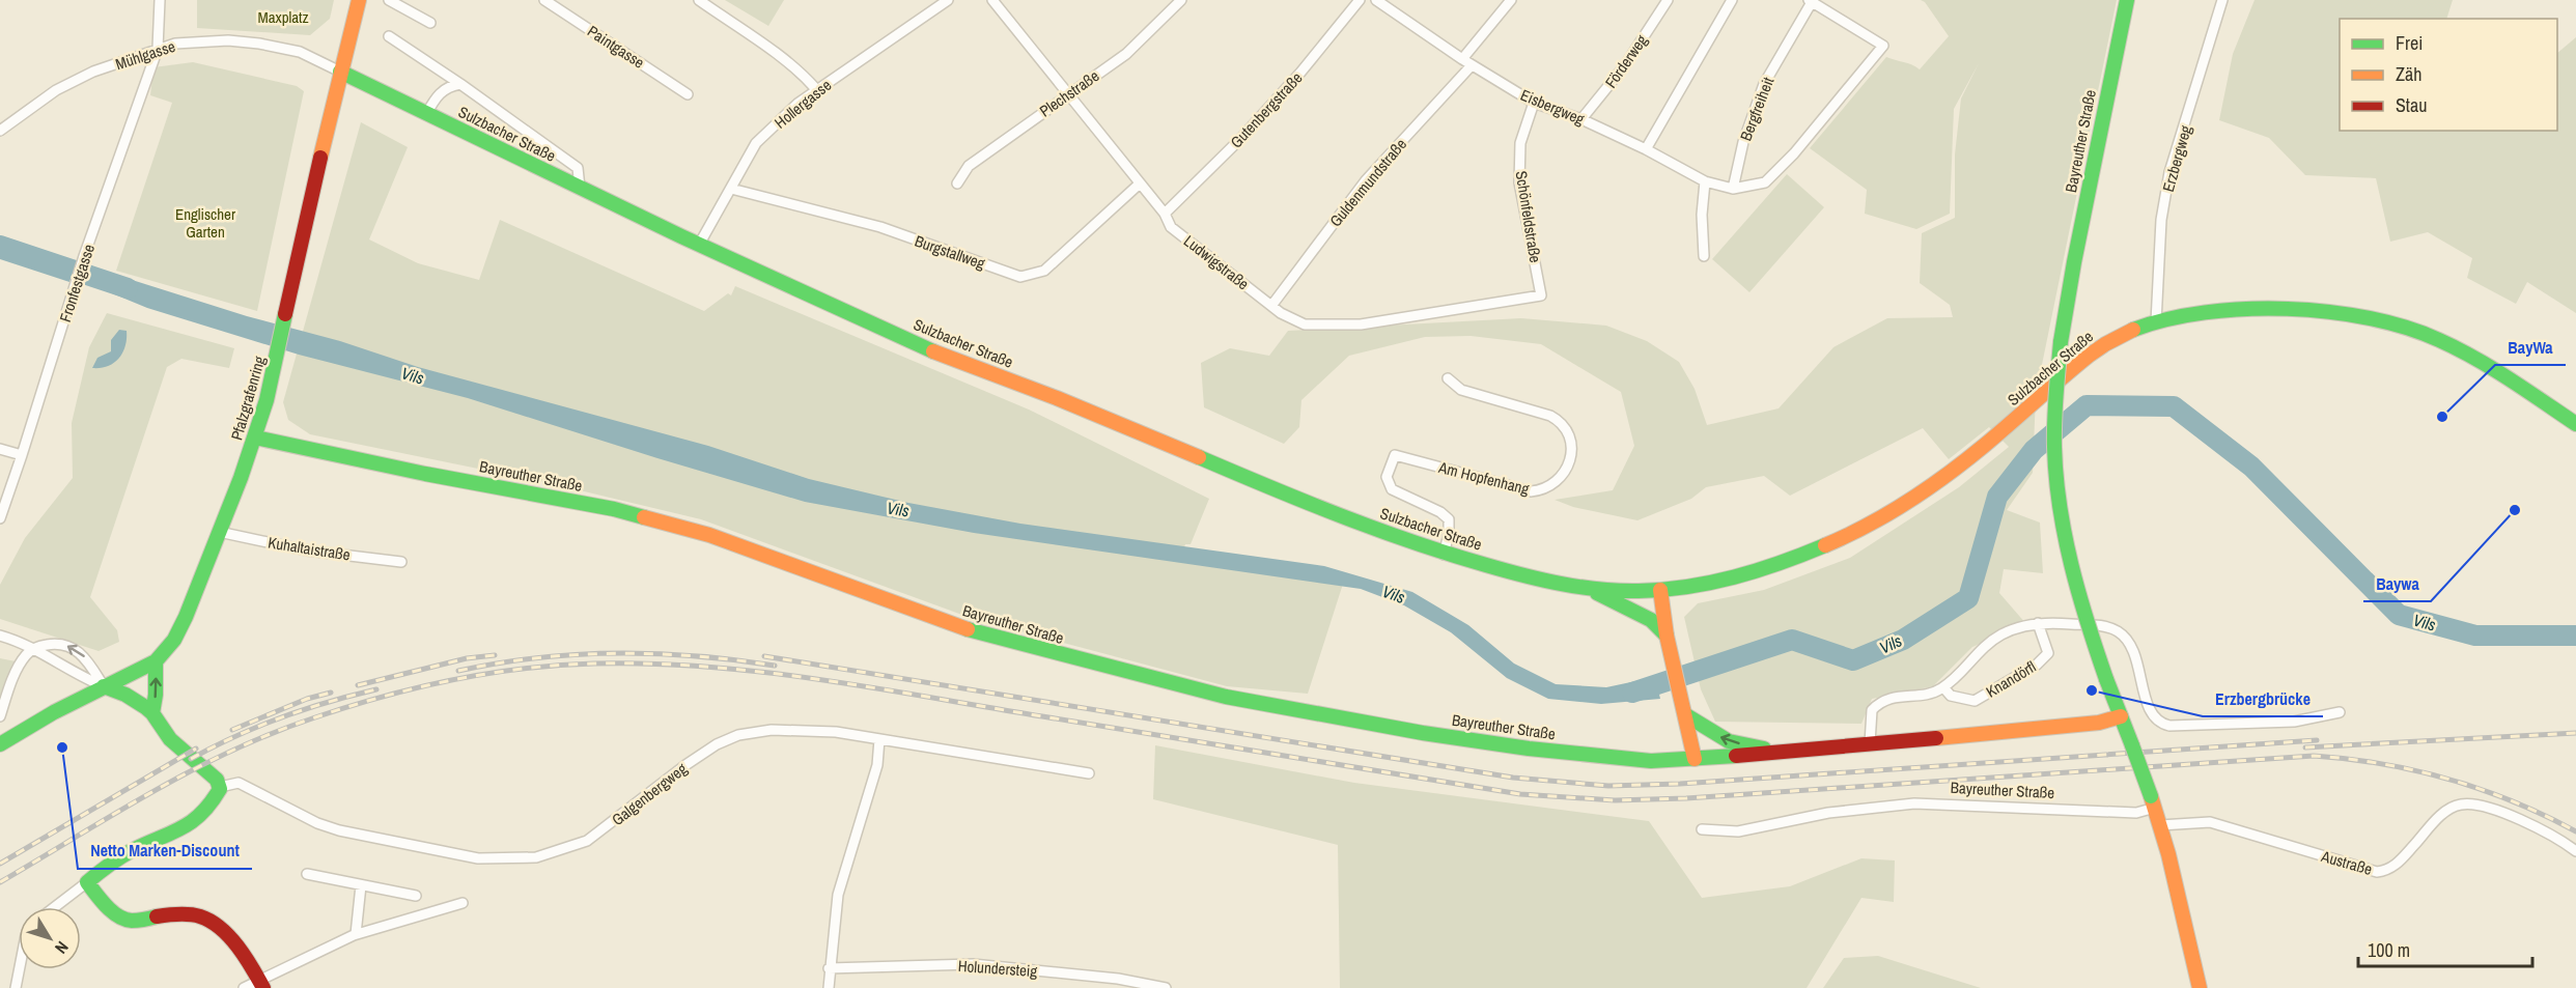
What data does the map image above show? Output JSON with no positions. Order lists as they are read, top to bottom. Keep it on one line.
{"streets":{"main road":["Sulzbacher Straße","Bayreuther Straße","Pfalzgrafenring"],"street":["Paintgasse","Mühlgasse","Förderweg","Plechstraße","Hollergasse","Eisbergweg","Bergfreiheit","Gutenbergstraße","Erzbergweg","Guldenmundstraße","Schönfeldstraße","Burgstallweg","Ludwigstraße","Fronfestgasse","Am Hopfenhang","Kuhaltaistraße","Knandörfl","Galgenbergweg","Austraße","Holundersteig"]},"crossings":[["Mühlgasse","Sulzbacher Straße"],["Mühlgasse","Fronfestgasse"],["Mühlgasse","Pfalzgrafenring"],["Förderweg","Eisbergweg"],["Plechstraße","Ludwigstraße"],["Hollergasse","Sulzbacher Straße"],["Hollergasse","Burgstallweg"],["Eisbergweg","Bergfreiheit"],["Eisbergweg","Guldenmundstraße"],["Eisbergweg","Schönfeldstraße"],["Gutenbergstraße","Ludwigstraße"],["Sulzbacher Straße","Erzbergweg"],["Sulzbacher Straße","Pfalzgrafenring"],["Sulzbacher Straße","Am Hopfenhang"],["Bayreuther Straße","Pfalzgrafenring"],["Guldenmundstraße","Ludwigstraße"],["Schönfeldstraße","Ludwigstraße"],["Burgstallweg","Ludwigstraße"],["Pfalzgrafenring","Kuhaltaistraße"]],"water":["Vils"],"parks":["Maxplatz","Englischer Garten"],"places":["BayWa","Baywa","Erzbergbrücke","Netto Marken-Discount"],"legend":["Frei","Zäh","Stau"],"scale_bar":"100 m","north":"bottom right"}
